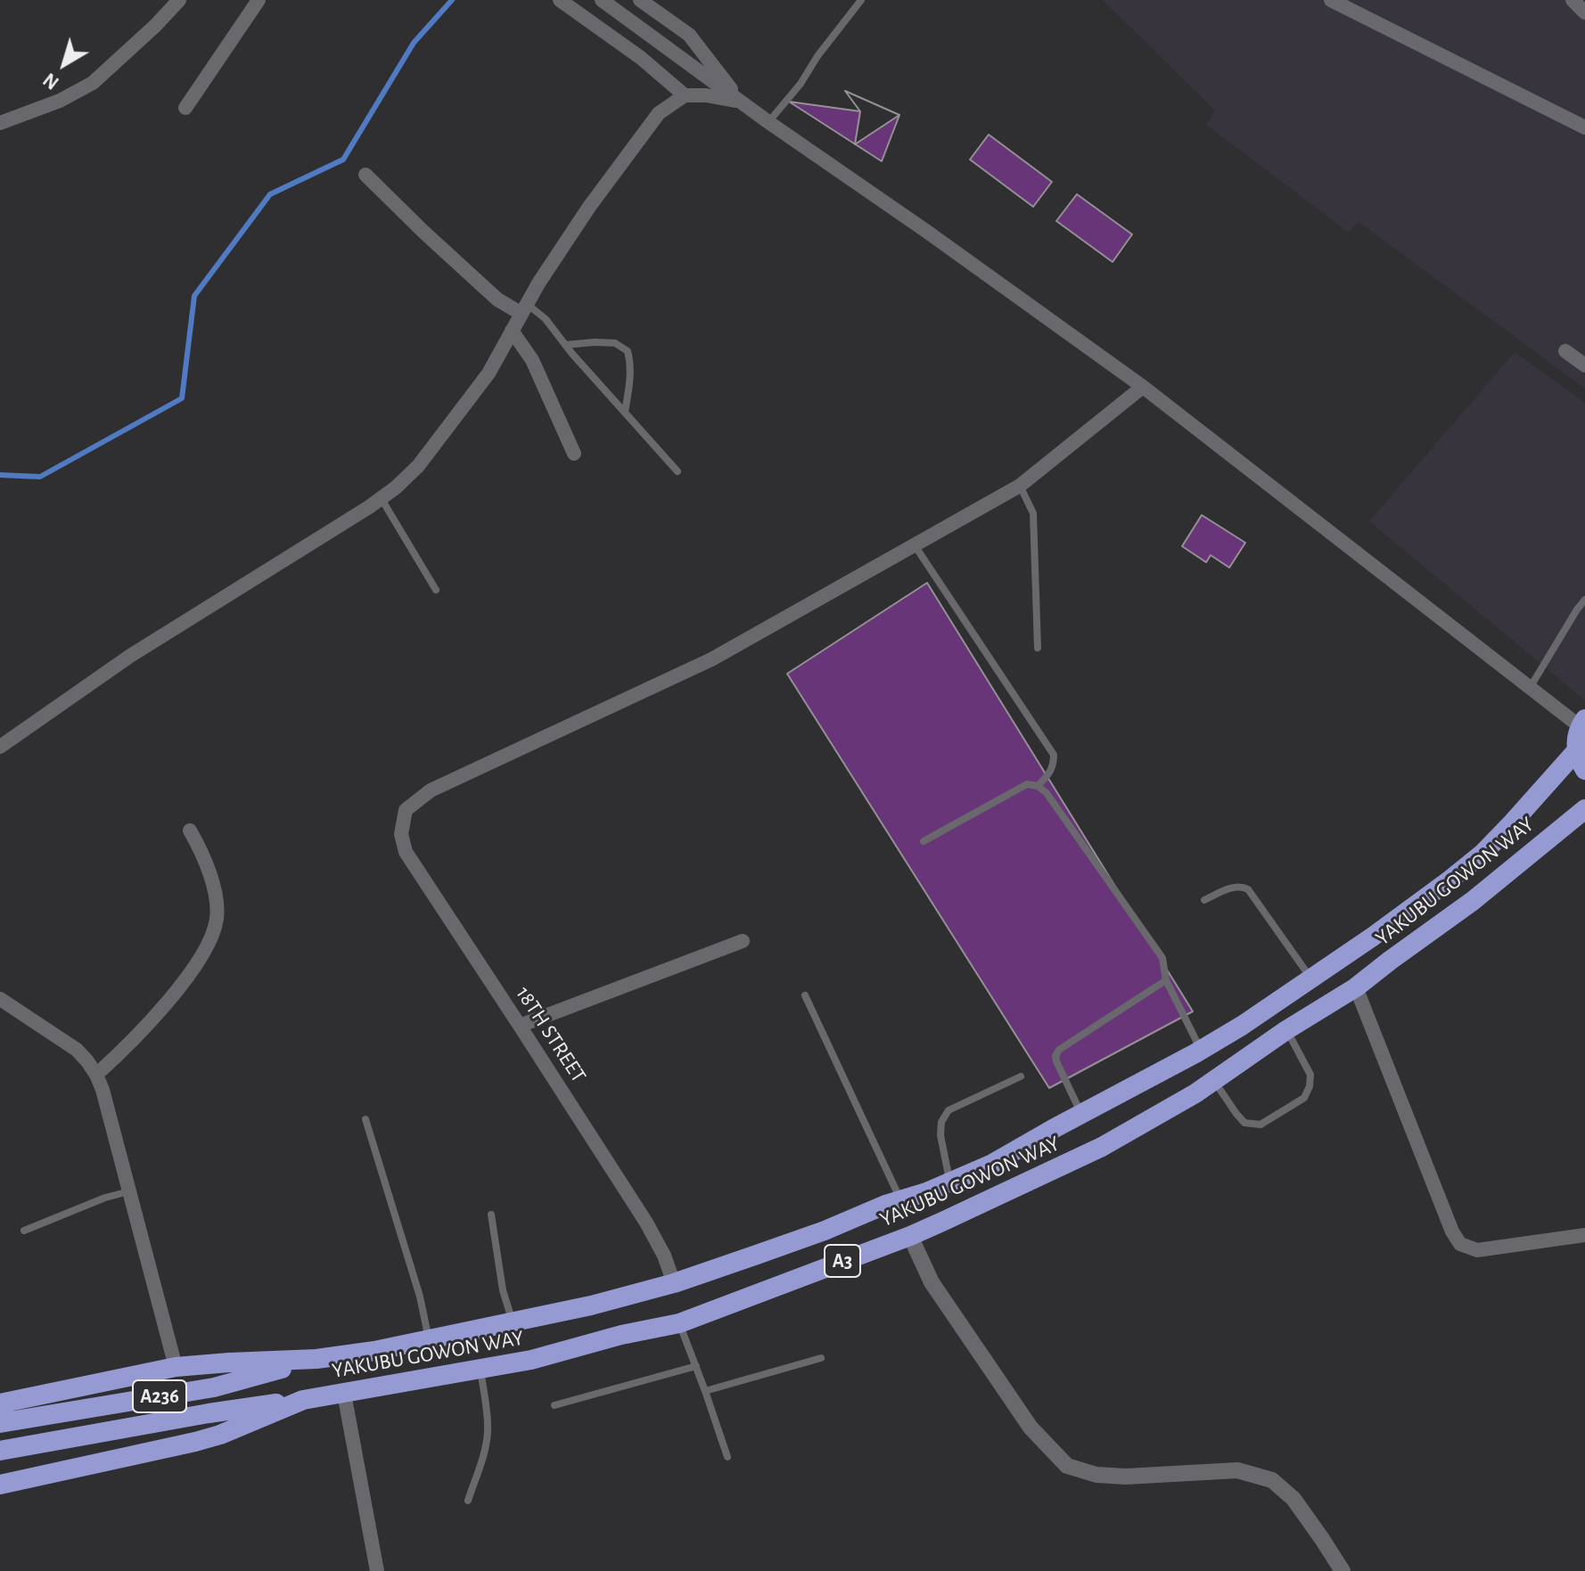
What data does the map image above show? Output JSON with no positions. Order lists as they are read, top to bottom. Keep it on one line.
{"streets":{"highway":["YAKUBU GOWON WAY","A3","A236"],"street":["18TH STREET"]},"crossings":[["YAKUBU GOWON WAY","18TH STREET"],["YAKUBU GOWON WAY","A236"]],"north":"bottom left"}
